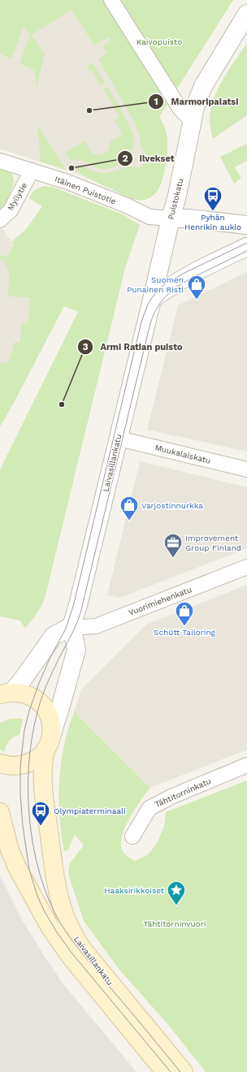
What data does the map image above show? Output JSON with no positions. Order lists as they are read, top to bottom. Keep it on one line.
{"streets":{"main road":["Laivasillankatu"],"street":["Itäinen Puistotie","Myllytie","Puistokatu","Muukalaiskatu","Vuorimiehenkatu","Tähtitorninkatu"]},"crossings":[["Itäinen Puistotie","Myllytie"],["Itäinen Puistotie","Puistokatu"],["Puistokatu","Laivasillankatu"],["Muukalaiskatu","Laivasillankatu"],["Laivasillankatu","Vuorimiehenkatu"]],"parks":["Kaivopuisto","Tähtitorninvuori"],"places":{"other":["Marmoripalatsi","Ilvekset","Armi Ratian puisto"],"bus stop":["Pyhän Henrikin aukio","Olympiaterminaali"],"shop":["Suomen Punainen Risti","Varjostinnurkka","Schütt Tailoring"],"office":["Improvement Group Finland"],"place":["Haaksirikkoiset"]}}
